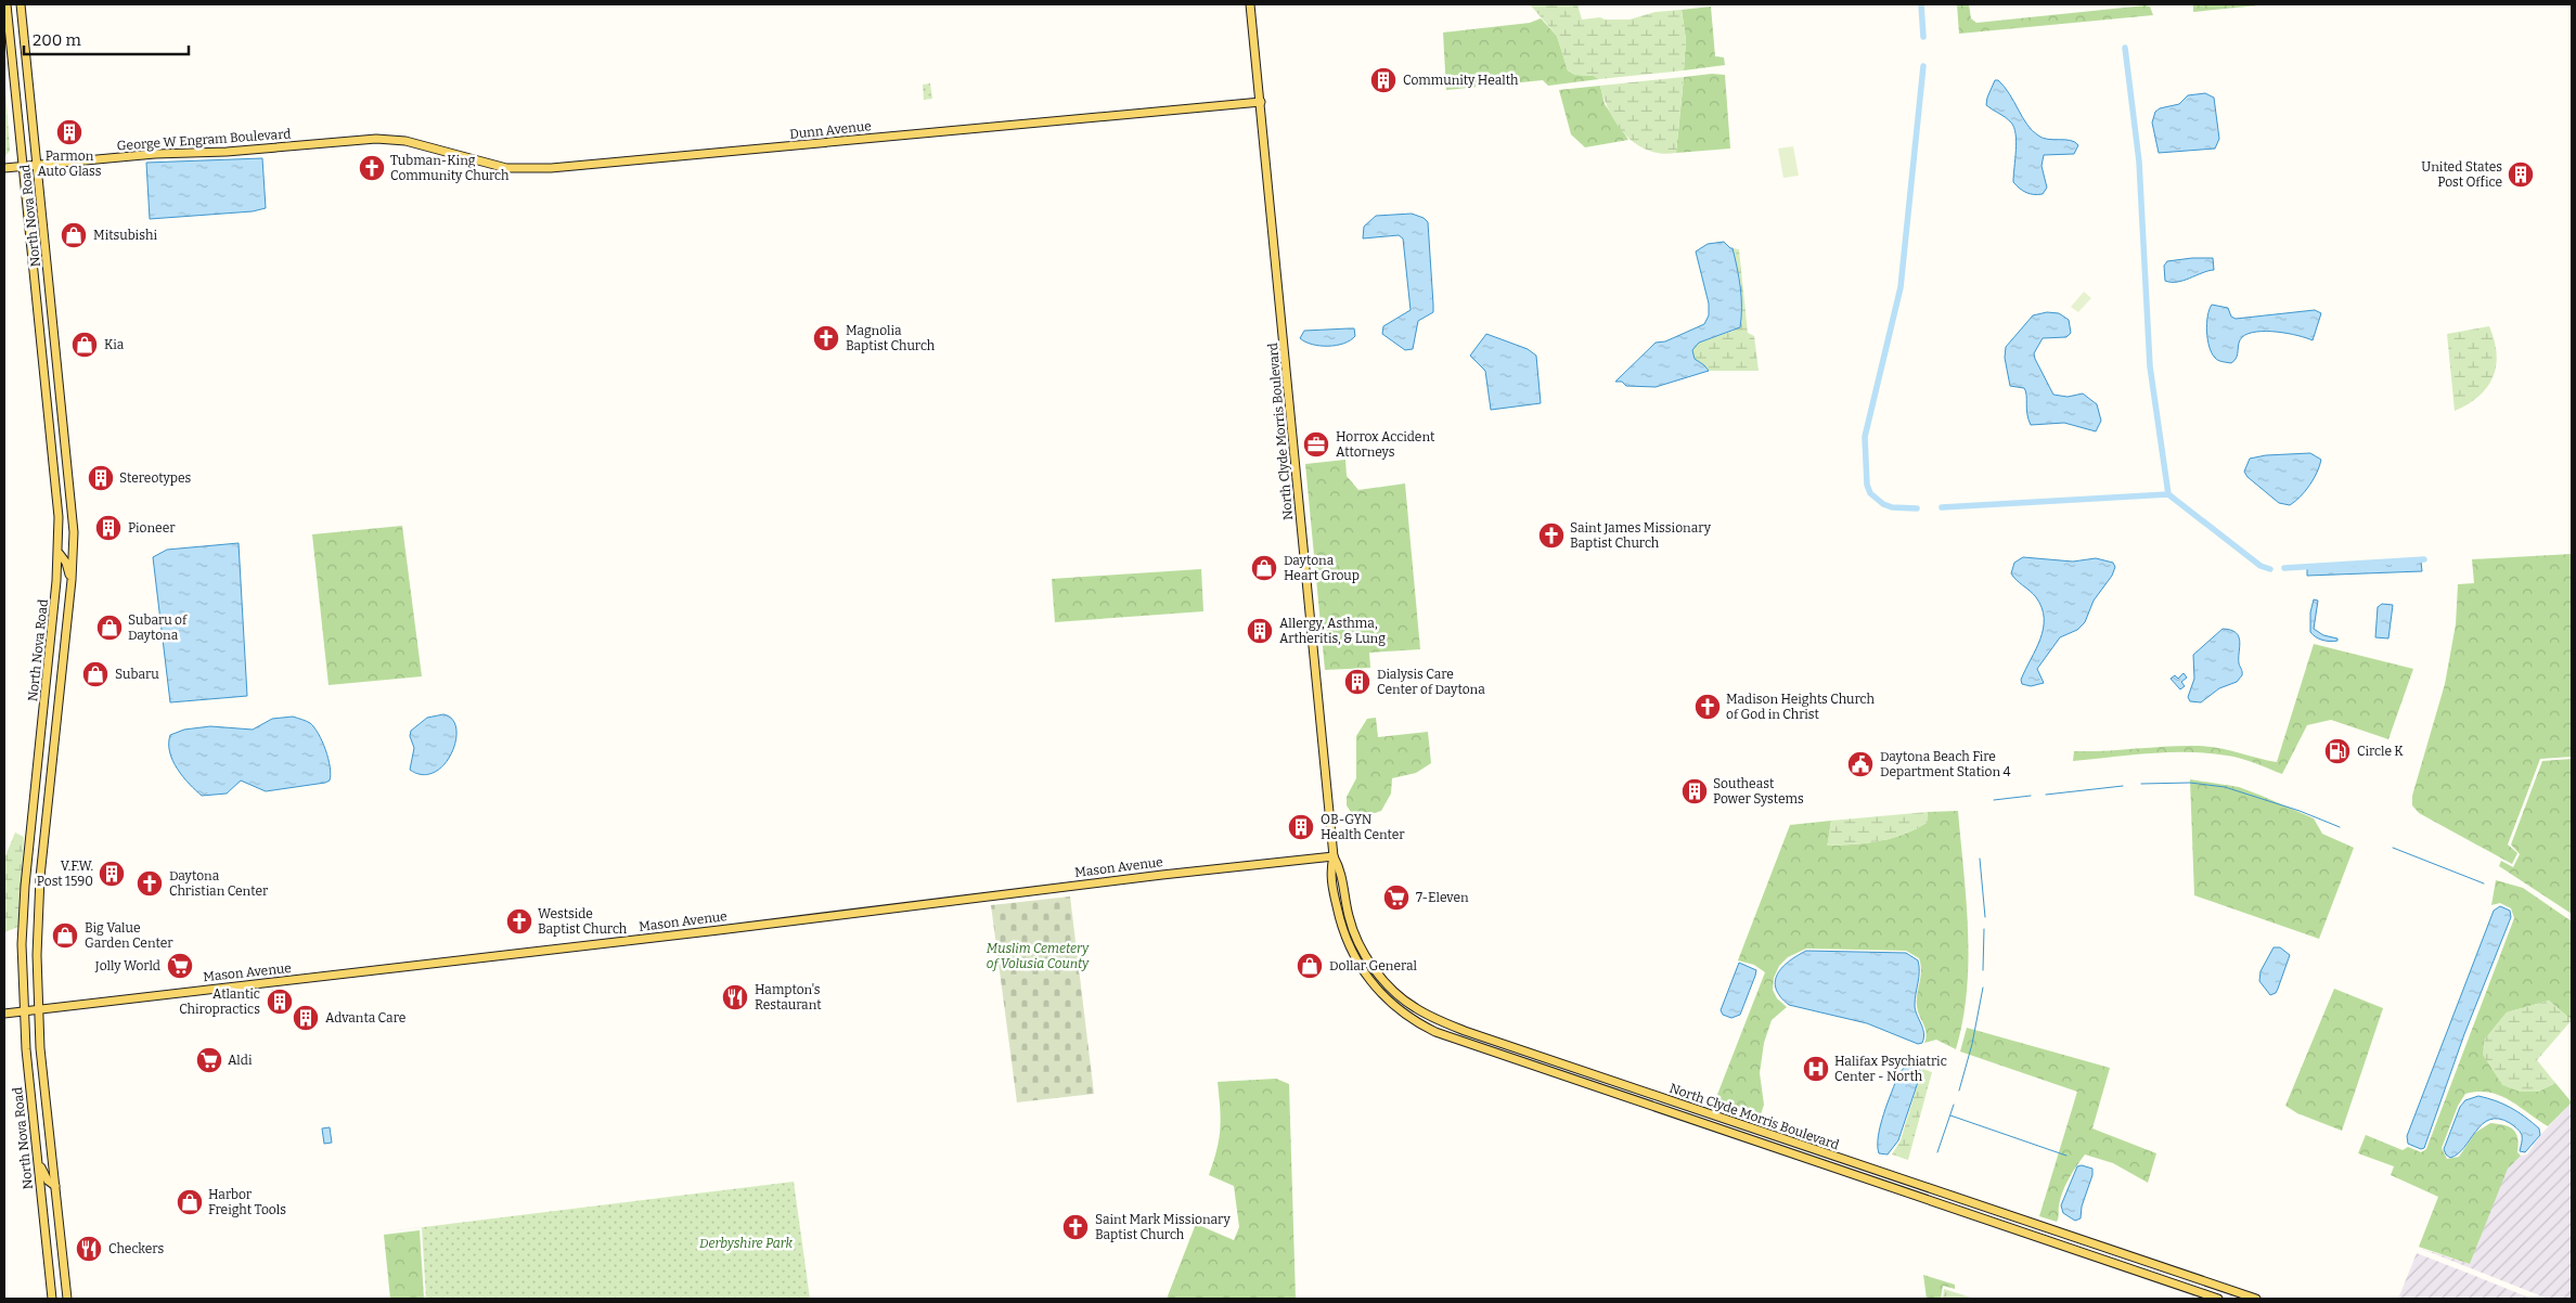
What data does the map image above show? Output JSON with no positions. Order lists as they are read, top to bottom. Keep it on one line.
{"streets":{"main road":["Dunn Avenue","George W Engram Boulevard","North Nova Road","North Clyde Morris Boulevard","Mason Avenue"]},"crossings":[["Dunn Avenue","George W Engram Boulevard"],["Dunn Avenue","North Clyde Morris Boulevard"],["George W Engram Boulevard","North Nova Road"],["North Nova Road","Mason Avenue"],["North Clyde Morris Boulevard","Mason Avenue"]],"parks":["Muslim Cemetery of Volusia County","Derbyshire Park"],"places":{"building":["Community Health","Parmon Auto Glass","United States Post Office","Stereotypes","Pioneer","Allergy, Asthma, Artheritis, & Lung","Dialysis Care Center of Daytona","Southeast Power Systems","OB-GYN Health Center","V.F.W. Post 1590","Atlantic Chiropractics","Advanta Care"],"church":["Tubman-King Community Church","Magnolia Baptist Church","Saint James Missionary Baptist Church","Madison Heights Church of God in Christ","Daytona Christian Center","Westside Baptist Church","Saint Mark Missionary Baptist Church"],"shop":["Mitsubishi","Kia","Daytona Heart Group","Subaru of Daytona","Subaru","Big Value Garden Center","Dollar General","Harbor Freight Tools"],"office":["Horrox Accident Attorneys"],"fuel station":["Circle K"],"public building":["Daytona Beach Fire Department Station 4"],"supermarket":["7-Eleven","Jolly World","Aldi"],"restaurant":["Hampton's Restaurant","Checkers"],"hospital":["Halifax Psychiatric Center - North"]},"scale_bar":"200 m"}
